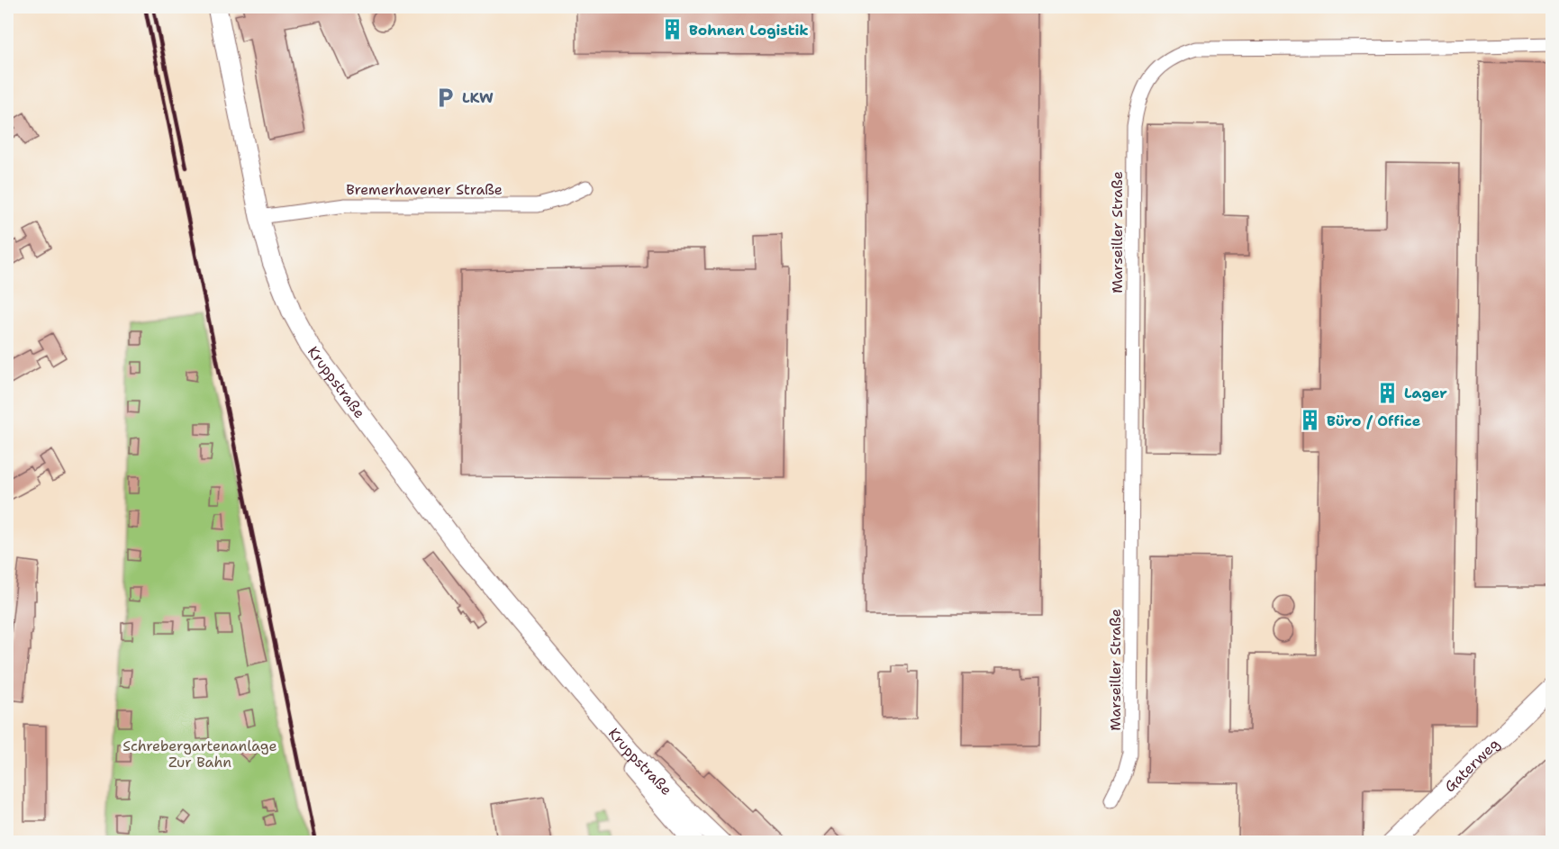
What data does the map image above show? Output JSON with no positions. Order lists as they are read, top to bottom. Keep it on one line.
{"streets":{"street":["Bremerhavener Straße","Marseiller Straße","Kruppstraße","Gaterweg"]},"crossings":[["Bremerhavener Straße","Kruppstraße"]],"parks":["Schrebergartenanlage Zur Bahn"],"places":{"building":["Bohnen Logistik","Lager","Büro / Office"],"parking":["LKW"]}}
